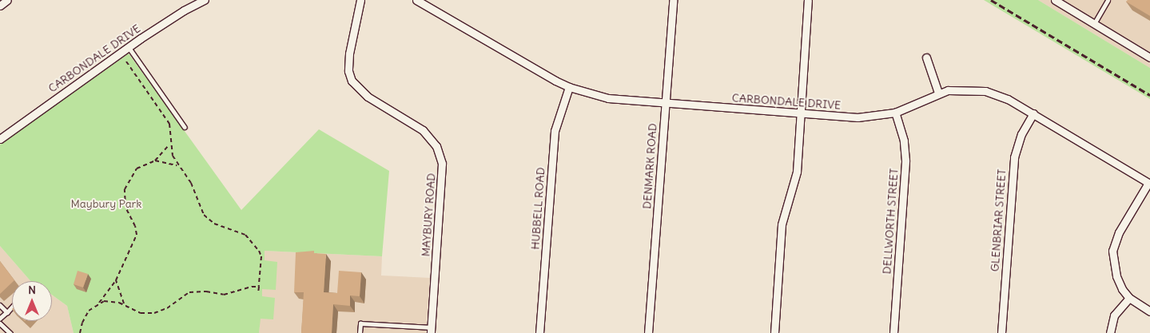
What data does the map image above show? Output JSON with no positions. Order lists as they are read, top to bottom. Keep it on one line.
{"streets":{"street":["CARBONDALE DRIVE","DENMARK ROAD","HUBBELL ROAD","MAYBURY ROAD","GLENBRIAR STREET","DELLWORTH STREET"]},"crossings":[["CARBONDALE DRIVE","DENMARK ROAD"],["CARBONDALE DRIVE","HUBBELL ROAD"],["CARBONDALE DRIVE","GLENBRIAR STREET"],["CARBONDALE DRIVE","DELLWORTH STREET"]],"parks":["Maybury Park"],"north":"top"}
